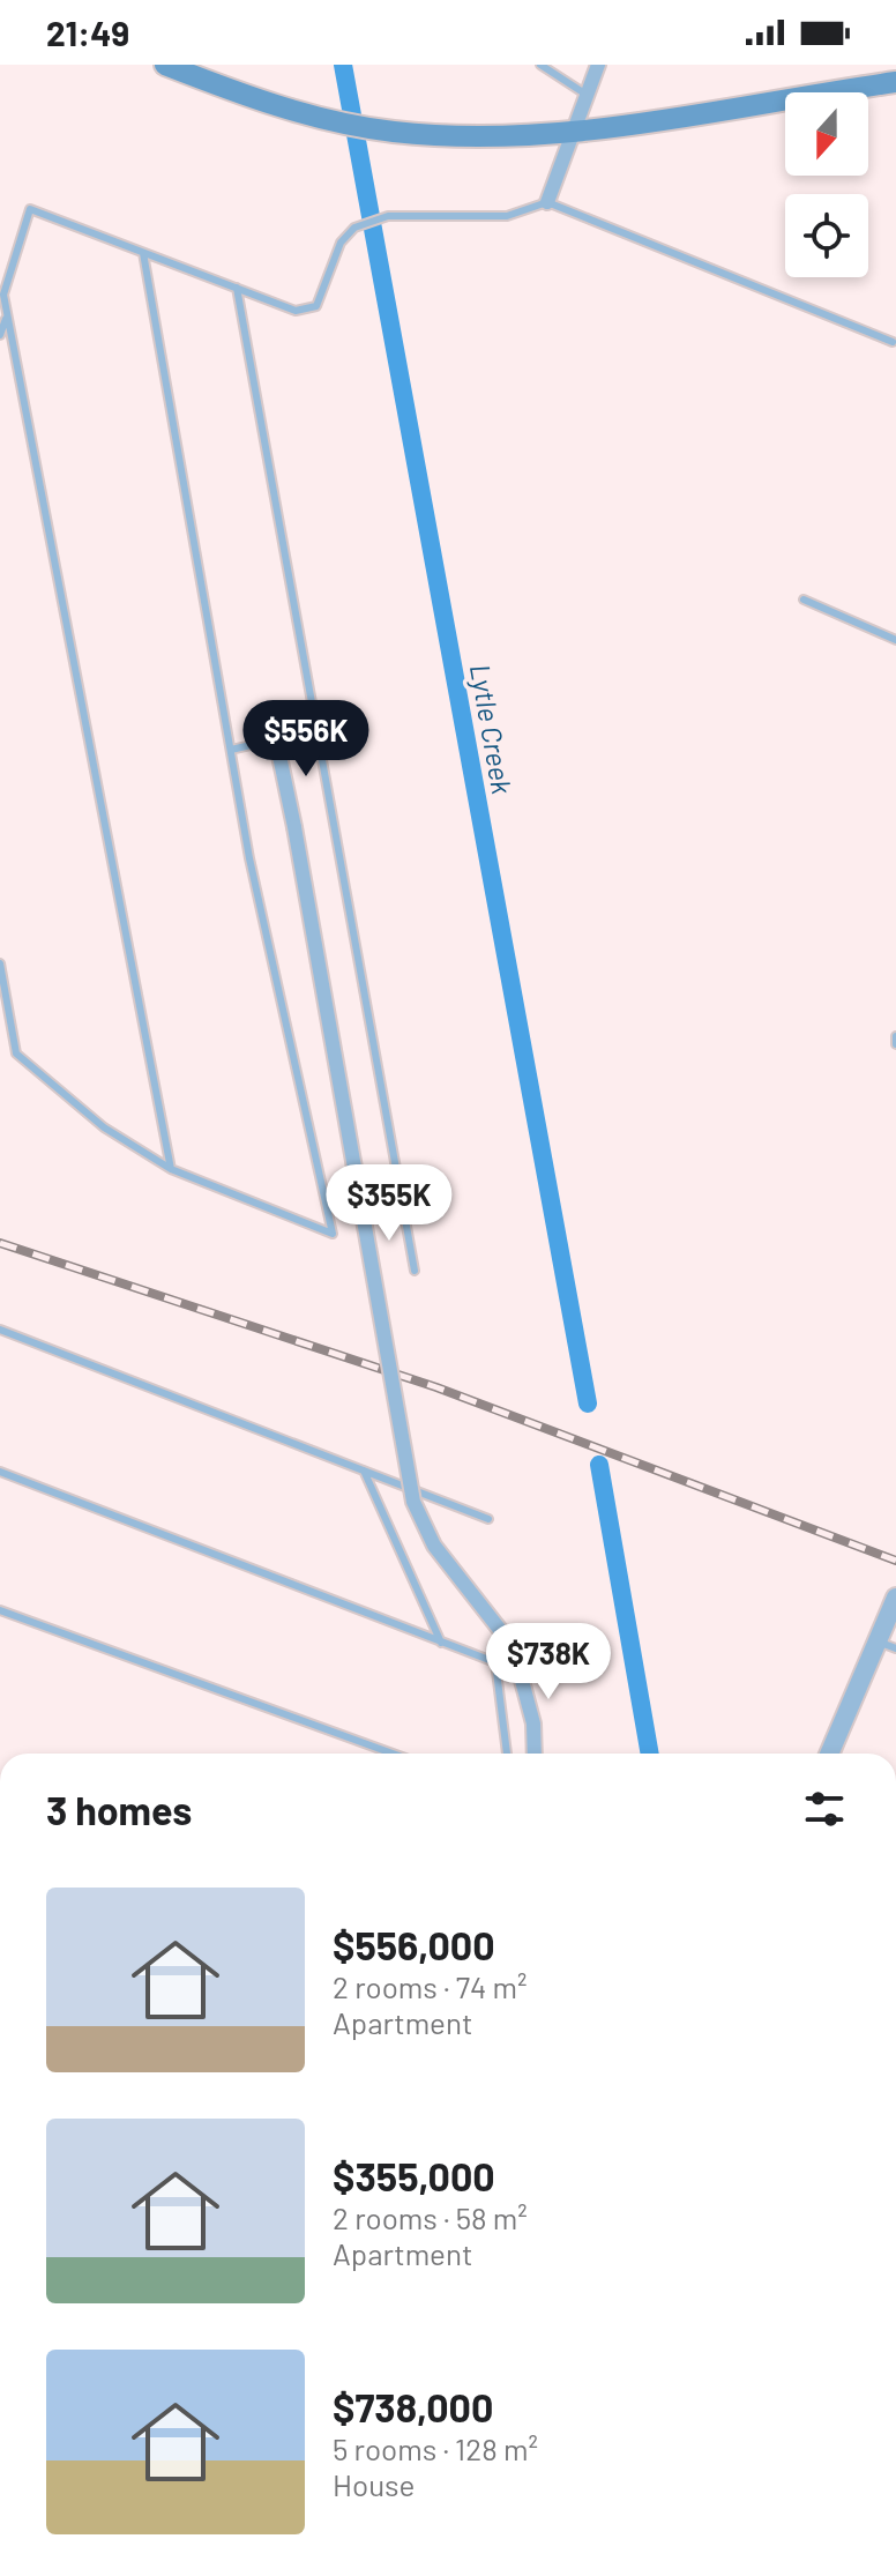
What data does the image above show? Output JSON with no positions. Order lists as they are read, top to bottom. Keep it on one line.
{"water":["Lytle Creek"],"north":"bottom","page":{"status":"21:49","price":["$556K","$355K","$738K"],"heading":"3 homes","list":[{"name":"$556,000","note":"2 rooms · 74 m² · Apartment"},{"name":"$355,000","note":"2 rooms · 58 m² · Apartment"},{"name":"$738,000","note":"5 rooms · 128 m² · House"}]}}
